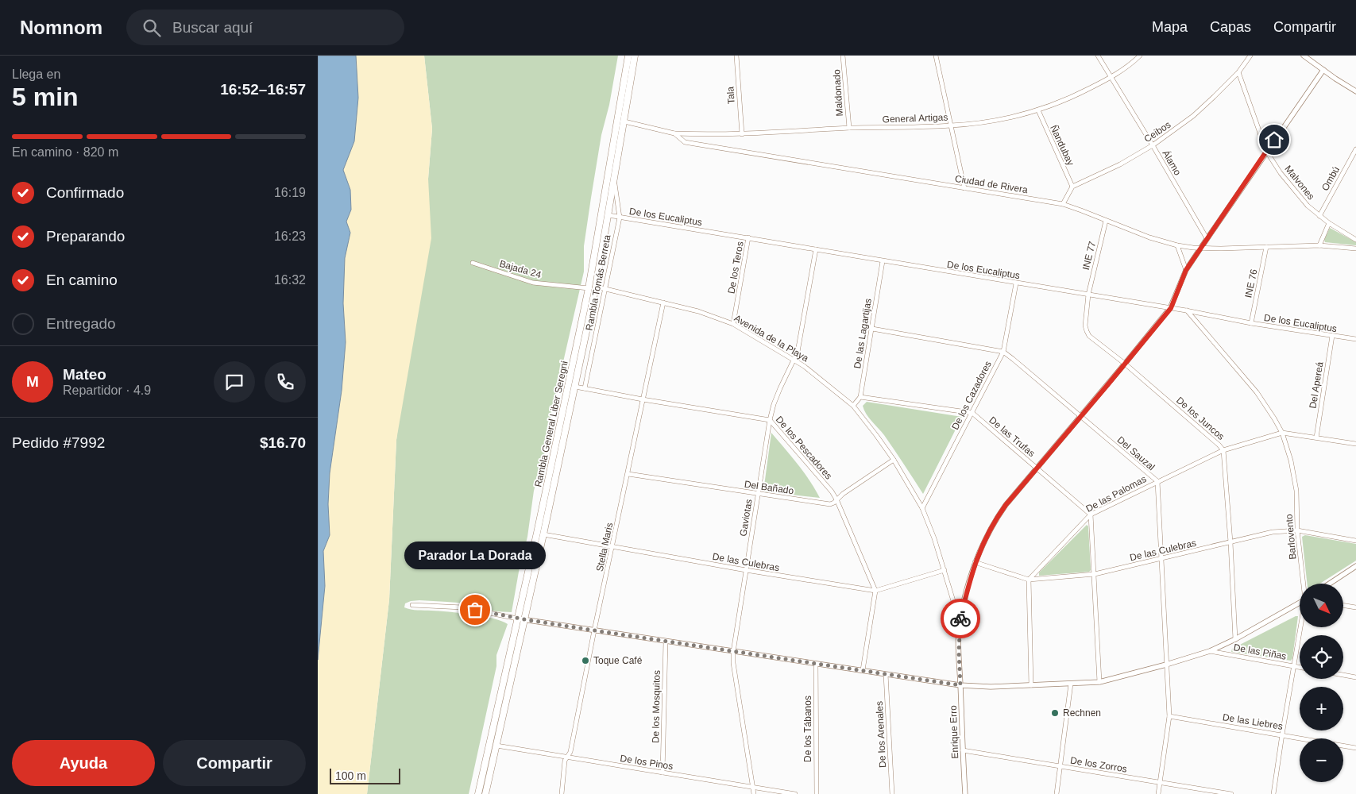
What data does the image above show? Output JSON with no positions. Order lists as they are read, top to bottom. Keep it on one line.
{"streets":{"main road":["Rambla General Liber Seregni"],"street":["Maldonado","Tala","General Artigas","Ceibos","Ñandubay","Álamo","Ombú","Malvones","Ciudad de Rivera","De los Eucaliptus","INE 77","De los Teros","Bajada 24","Rambla Tomás Berreta","INE 76","De las Lagartijas","Avenida de la Playa","Del Apereá","De los Cazadores","De los Juncos","De las Trufas","De los Pescadores","Del Sauzal","Del Bañado","De las Palomas","Gaviotas","Barlovento","Stella Maris","De las Culebras","De las Piñas","De los Mosquitos","De las Liebres","De los Tábanos","Enrique Erro","De los Arenales","De los Pinos","De los Zorros"]},"crossings":[["Maldonado","General Artigas"],["Tala","General Artigas"],["General Artigas","Ñandubay"],["General Artigas","Álamo"],["General Artigas","Ciudad de Rivera"],["Ceibos","Ñandubay"],["Ceibos","Álamo"],["Ceibos","Malvones"],["Álamo","Enrique Erro"],["Ombú","Malvones"],["Malvones","Enrique Erro"],["Ciudad de Rivera","INE 77"],["Ciudad de Rivera","INE 76"],["Ciudad de Rivera","Rambla General Liber Seregni"],["Ciudad de Rivera","Enrique Erro"],["De los Eucaliptus","INE 77"],["De los Eucaliptus","De los Teros"],["De los Eucaliptus","Rambla Tomás Berreta"],["De los Eucaliptus","INE 76"],["De los Eucaliptus","De las Lagartijas"],["De los Eucaliptus","Del Apereá"],["De los Eucaliptus","De los Cazadores"],["De los Eucaliptus","De los Juncos"],["De los Eucaliptus","Rambla General Liber Seregni"],["De los Eucaliptus","Gaviotas"],["De los Eucaliptus","Barlovento"],["De los Eucaliptus","Enrique Erro"],["INE 77","De los Juncos"],["De los Teros","Avenida de la Playa"],["Bajada 24","Rambla General Liber Seregni"],["Rambla Tomás Berreta","Avenida de la Playa"],["Rambla Tomás Berreta","Rambla General Liber Seregni"],["Rambla Tomás Berreta","De los Pescadores"],["De las Lagartijas","Avenida de la Playa"],["De las Lagartijas","Del Sauzal"],["Avenida de la Playa","De los Cazadores"],["Avenida de la Playa","Rambla General Liber Seregni"],["Avenida de la Playa","Del Bañado"],["Avenida de la Playa","Gaviotas"],["Avenida de la Playa","Stella Maris"],["Avenida de la Playa","De las Culebras"],["Avenida de la Playa","Enrique Erro"],["Del Apereá","De las Palomas"],["De los Cazadores","De las Trufas"],["De los Cazadores","Del Sauzal"],["De los Juncos","De las Palomas"],["De los Juncos","De las Culebras"],["De los Juncos","Enrique Erro"],["Rambla General Liber Seregni","De los Pescadores"],["Rambla General Liber Seregni","De las Culebras"],["Rambla General Liber Seregni","De los Pinos"],["De las Trufas","De las Palomas"],["De las Trufas","Enrique Erro"],["De los Pescadores","Del Bañado"],["De los Pescadores","Gaviotas"],["De los Pescadores","Stella Maris"],["De los Pescadores","De las Culebras"],["Del Sauzal","De las Palomas"],["Del Sauzal","De las Culebras"],["Del Sauzal","De las Liebres"],["Del Sauzal","Enrique Erro"],["Del Sauzal","De los Zorros"],["Del Bañado","Gaviotas"],["Del Bañado","Stella Maris"],["De las Palomas","Barlovento"],["De las Palomas","De las Culebras"],["Gaviotas","De las Culebras"],["Gaviotas","De los Pinos"],["Barlovento","De las Culebras"],["Barlovento","De las Piñas"],["Barlovento","De las Liebres"],["Stella Maris","De las Culebras"],["Stella Maris","De los Pinos"],["De las Culebras","Enrique Erro"],["De los Mosquitos","De los Pinos"],["Enrique Erro","De los Zorros"]],"places":["Parador La Dorada","Toque Café","Rechnen"],"scale_bar":"100 m","north":"bottom right","page":{"header":"Nomnom","search":"Buscar aquí","nav":["Mapa","Capas","Compartir"],"heading":["5 min","Llega en","16:52–16:57"],"panel":["Mateo","Repartidor · 4.9","Pedido #7992","$16.70"],"bar":"En camino · 820 m","list":[["Confirmado","16:19"],["Preparando","16:23"],["En camino","16:32"],"Entregado"],"round":"M","bubble":"Parador La Dorada","map_buttons":["+","−"],"buttons":["Ayuda","Compartir"],"scale":"100 m"}}
